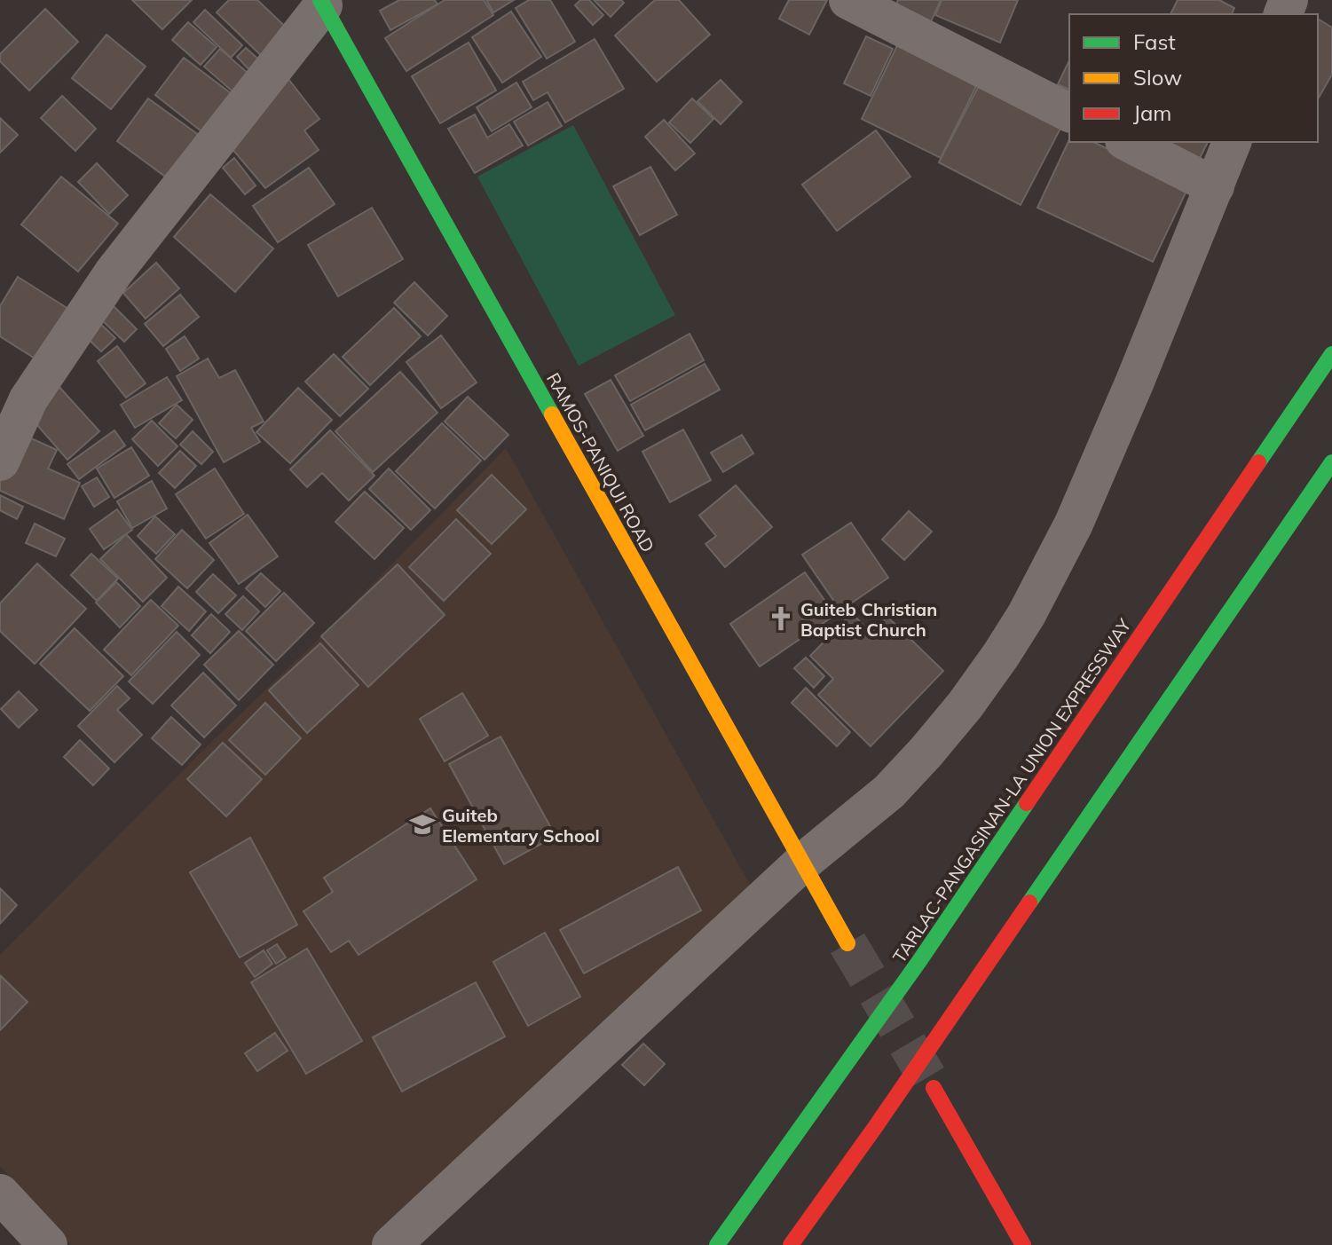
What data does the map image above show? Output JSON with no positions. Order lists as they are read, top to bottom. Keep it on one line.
{"streets":{"main road":["RAMOS-PANIQUI ROAD","TARLAC-PANGASINAN-LA UNION EXPRESSWAY"]},"places":{"church":["Guiteb Christian Baptist Church"],"school or university":["Guiteb Elementary School"]},"legend":["Fast","Slow","Jam"]}
